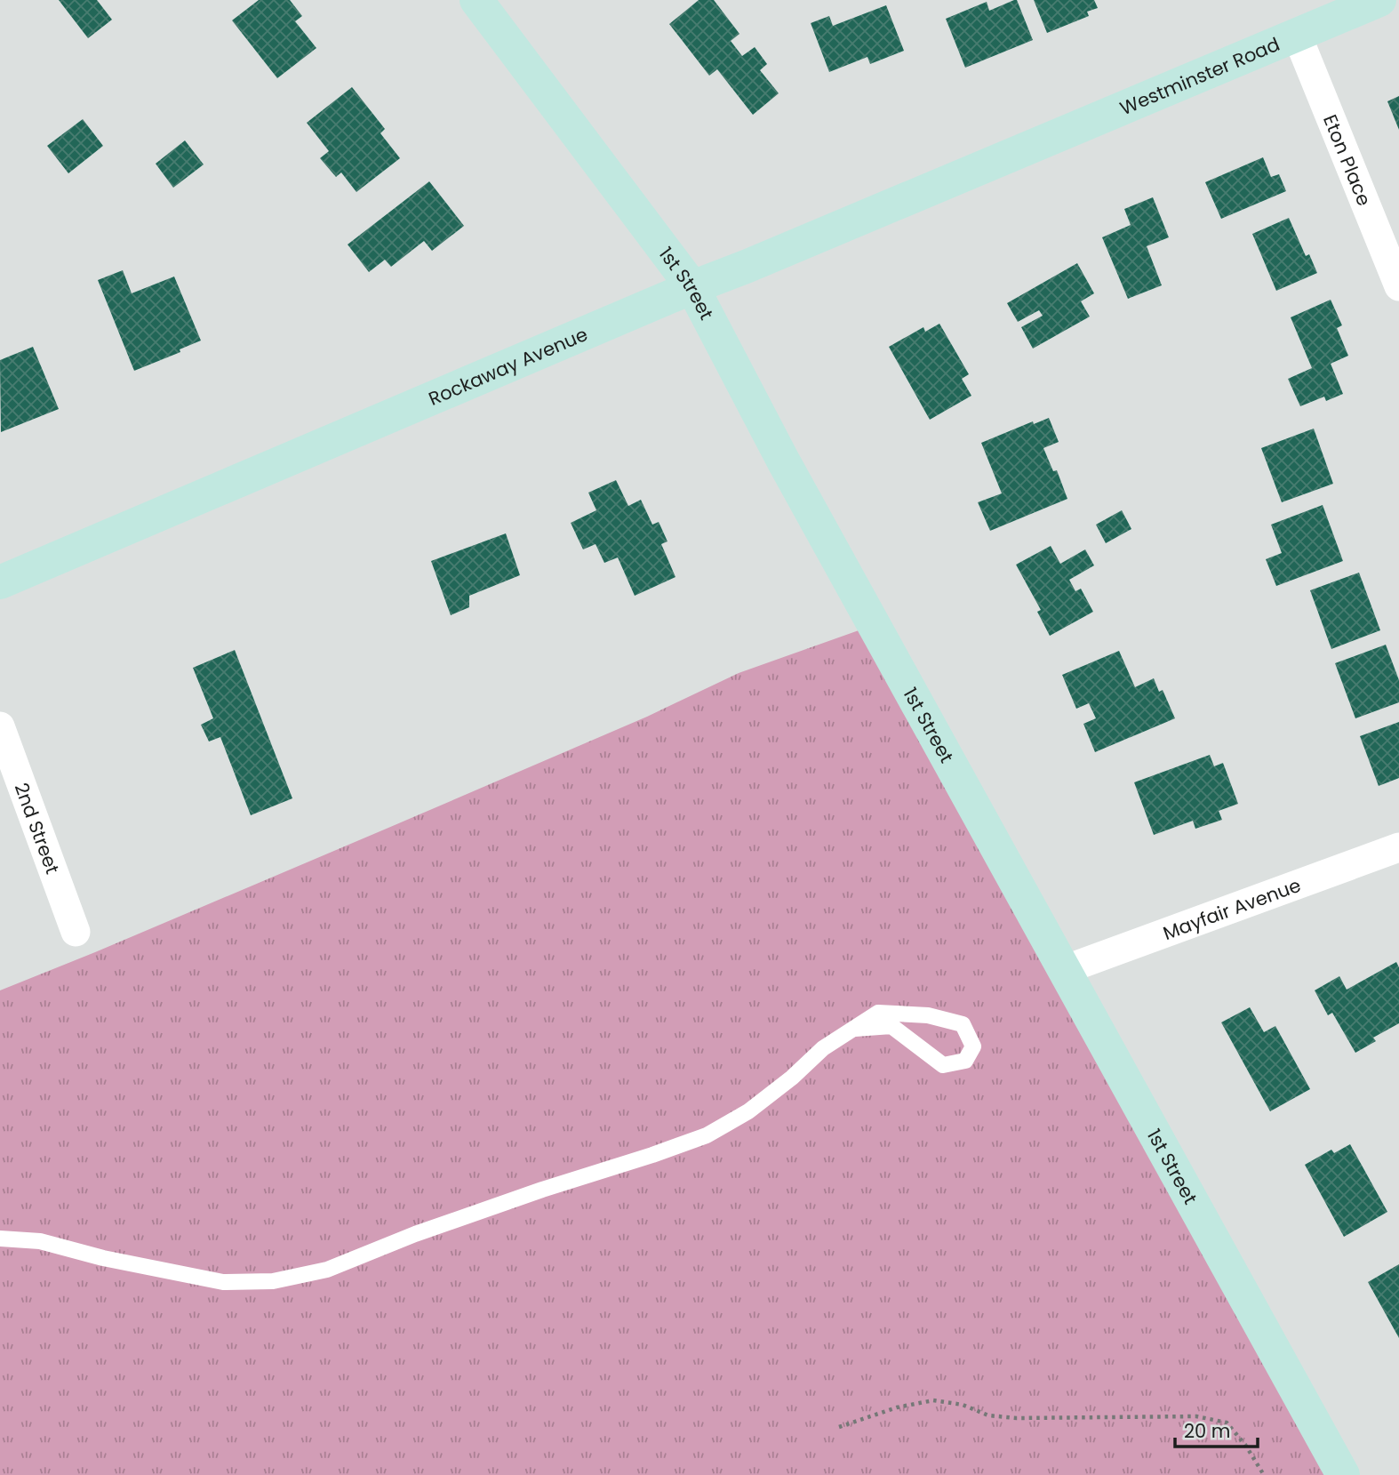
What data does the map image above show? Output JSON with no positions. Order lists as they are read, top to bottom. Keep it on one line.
{"streets":{"street":["Westminster Road","Eton Place","1st Street","Rockaway Avenue","2nd Street","Mayfair Avenue"]},"crossings":[["Westminster Road","Eton Place"],["Westminster Road","Rockaway Avenue"],["1st Street","Rockaway Avenue"],["1st Street","Mayfair Avenue"]],"scale_bar":"20 m"}
